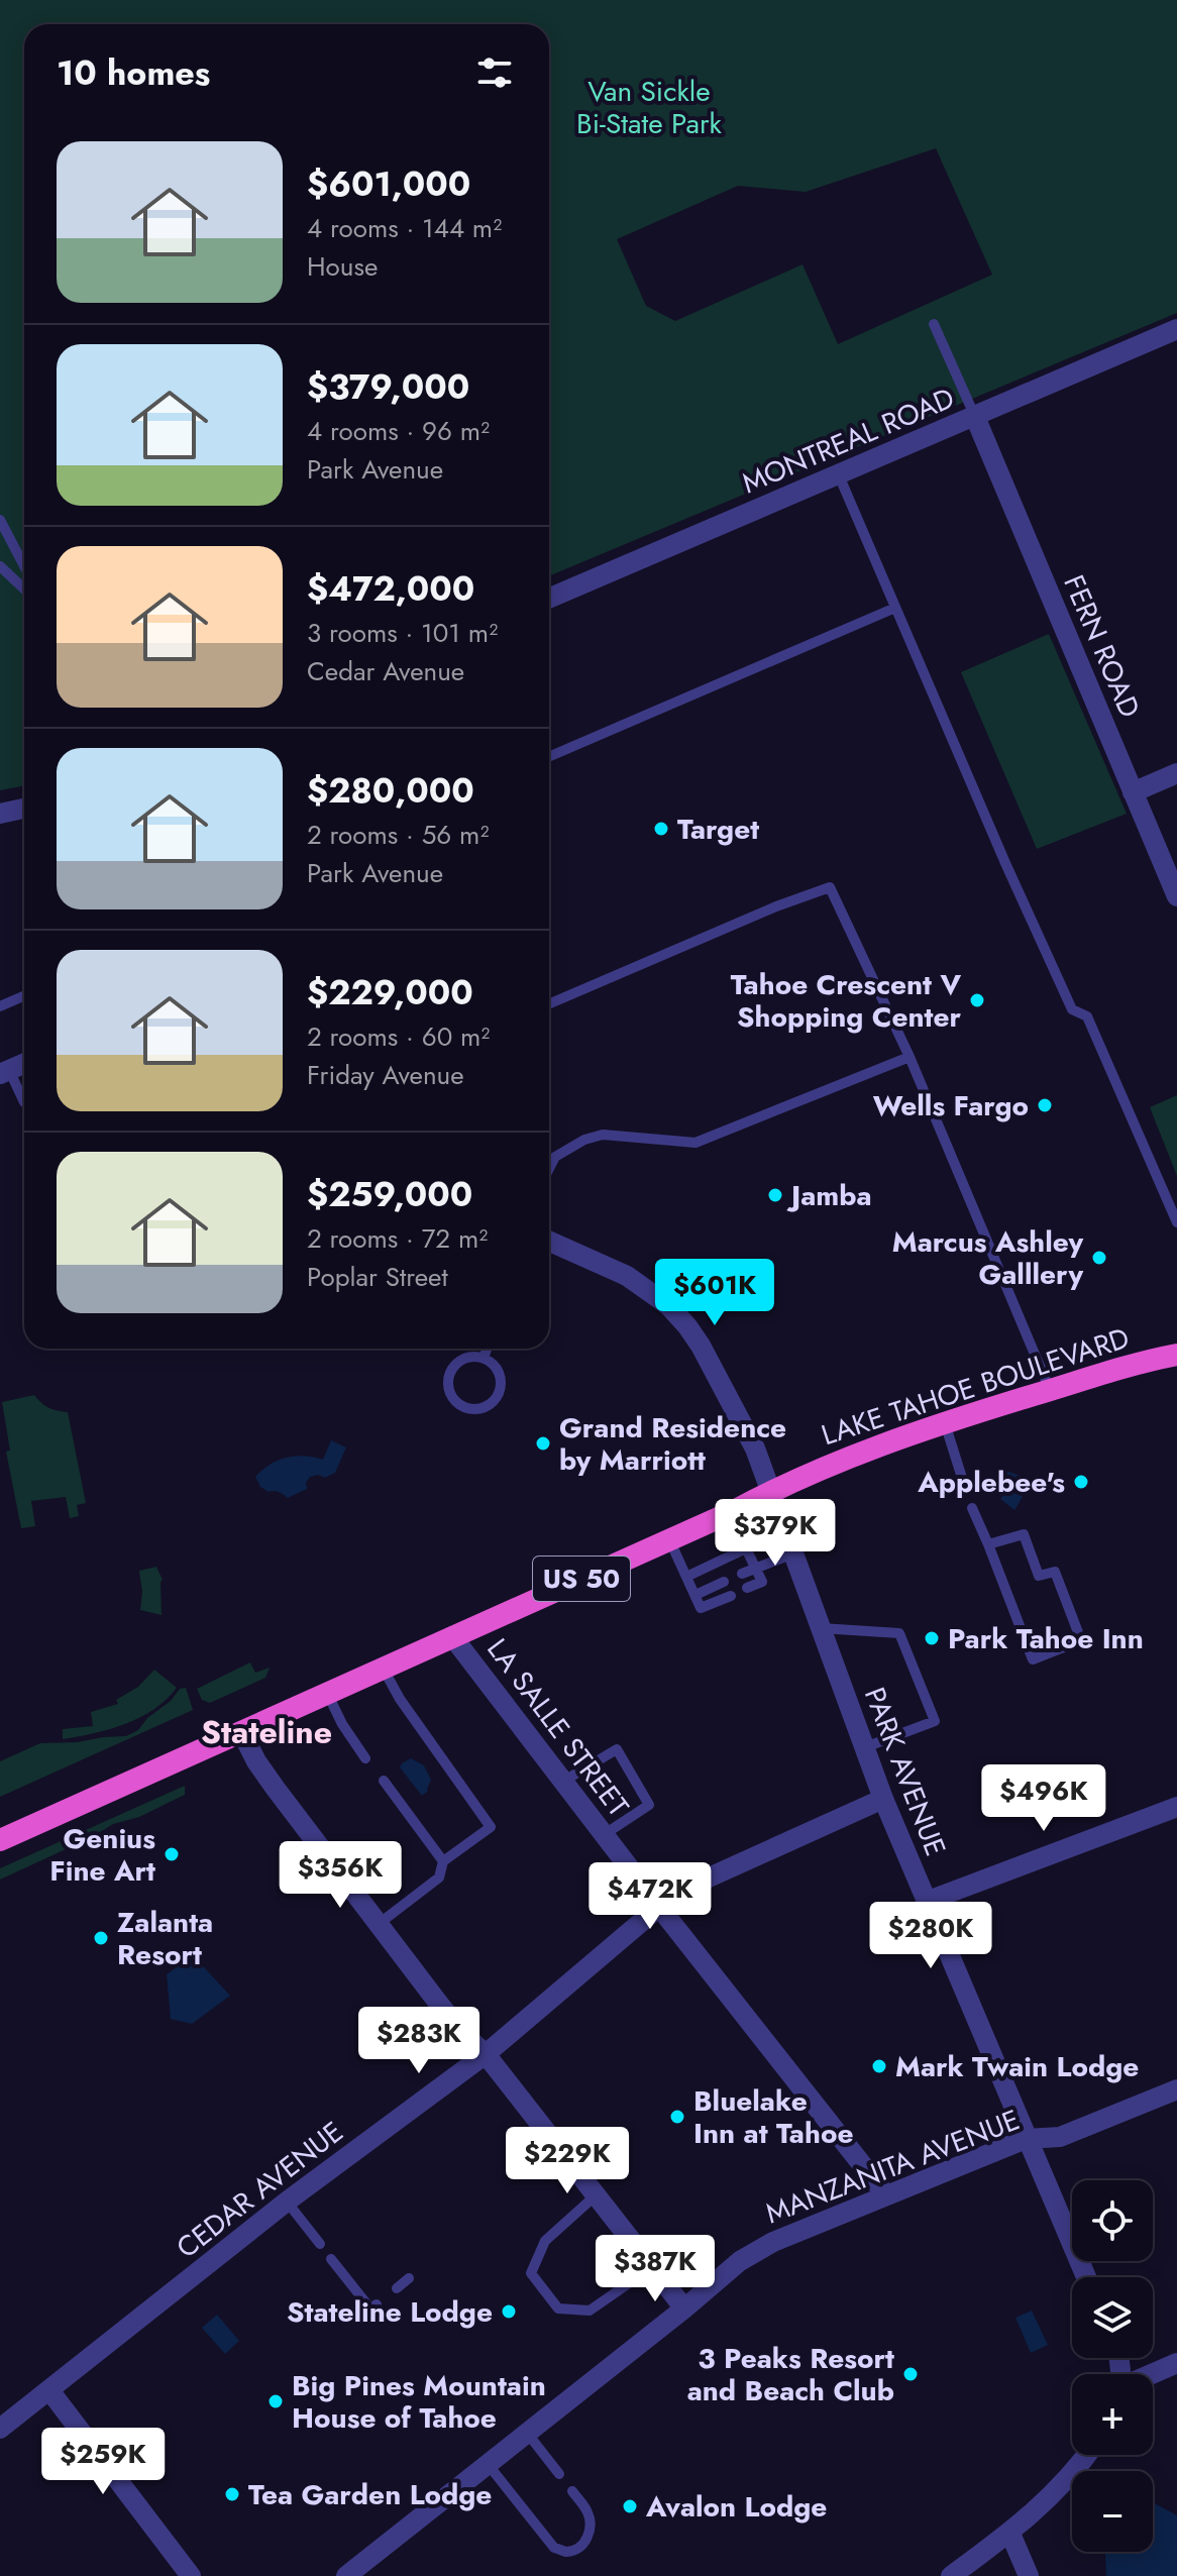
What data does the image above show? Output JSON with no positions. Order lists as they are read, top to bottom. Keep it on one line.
{"streets":{"highway":["LAKE TAHOE BOULEVARD","US 50"],"street":["MONTREAL ROAD","FERN ROAD","LA SALLE STREET","PARK AVENUE","MANZANITA AVENUE","CEDAR AVENUE"]},"crossings":[["MONTREAL ROAD","FERN ROAD"],["LAKE TAHOE BOULEVARD","LA SALLE STREET"],["LAKE TAHOE BOULEVARD","PARK AVENUE"],["LA SALLE STREET","MANZANITA AVENUE"],["LA SALLE STREET","CEDAR AVENUE"],["PARK AVENUE","MANZANITA AVENUE"],["PARK AVENUE","CEDAR AVENUE"]],"districts":["Stateline"],"parks":["Van Sickle Bi-State Park"],"places":["Target","Tahoe Crescent V Shopping Center","Wells Fargo","Jamba","Marcus Ashley Galllery","Grand Residence by Marriott","Applebee's","Park Tahoe Inn","Genius Fine Art","Zalanta Resort","Mark Twain Lodge","Bluelake Inn at Tahoe","Stateline Lodge","3 Peaks Resort and Beach Club","Big Pines Mountain House of Tahoe","Tea Garden Lodge","Avalon Lodge"],"page":{"heading":"10 homes","list":[{"name":"$601,000","note":"4 rooms · 144 m² · House"},{"name":"$379,000","note":"4 rooms · 96 m² · Park Avenue"},{"name":"$472,000","note":"3 rooms · 101 m² · Cedar Avenue"},{"name":"$280,000","note":"2 rooms · 56 m² · Park Avenue"},{"name":"$229,000","note":"2 rooms · 60 m² · Friday Avenue"},{"name":"$259,000","note":"2 rooms · 72 m² · Poplar Street"}],"price":["$601K","$379K","$496K","$356K","$472K","$280K","$283K","$229K","$387K","$259K"],"map_buttons":["+","−"]}}
